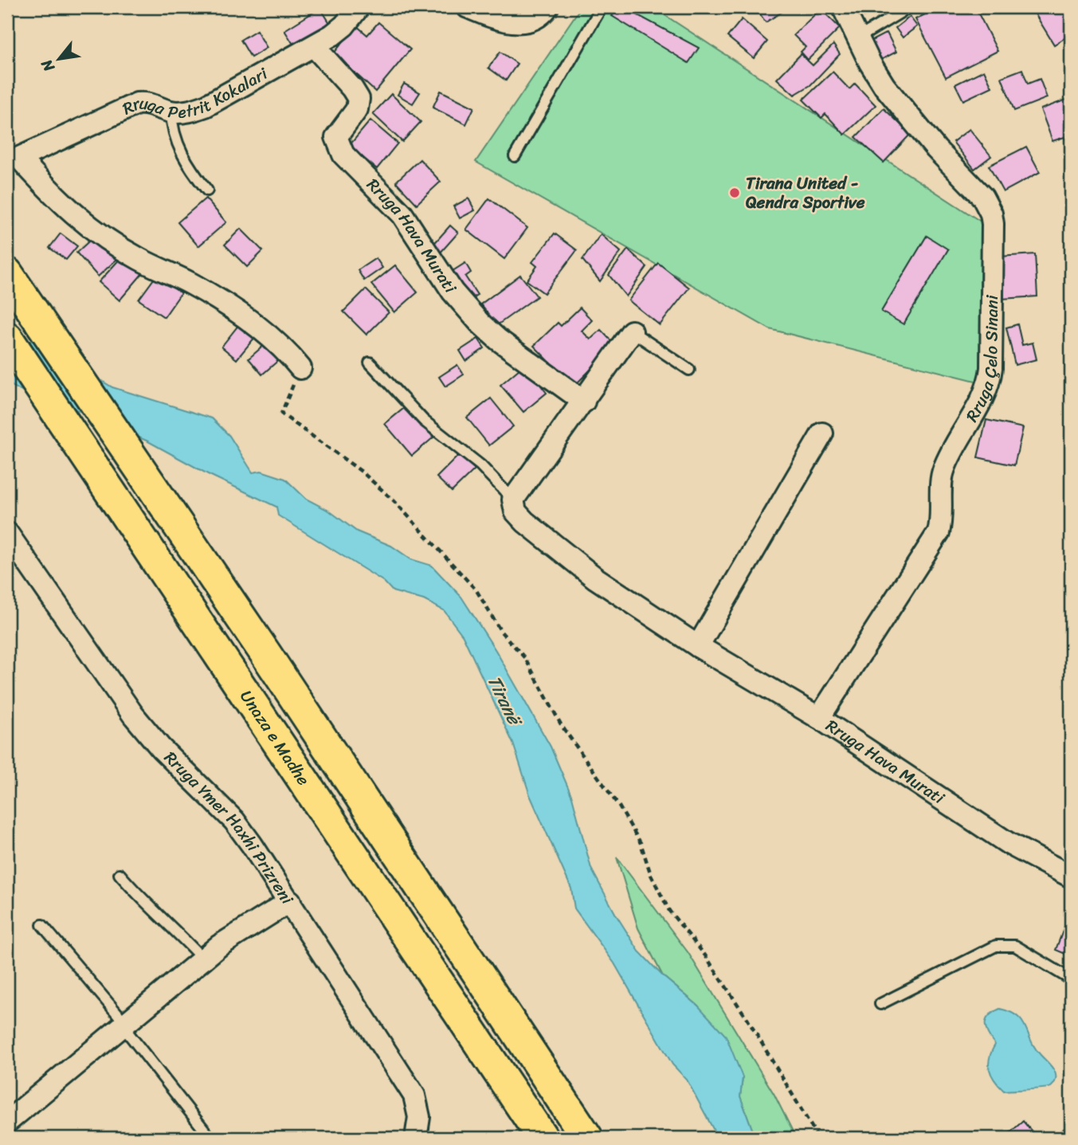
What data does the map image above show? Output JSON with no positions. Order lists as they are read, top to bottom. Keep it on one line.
{"streets":{"highway":["Unaza e Madhe"],"street":["Rruga Petrit Kokalari","Rruga Hava Murati","Rruga Çelo Sinani","Rruga Ymer Haxhi Prizreni"]},"crossings":[["Rruga Petrit Kokalari","Rruga Hava Murati"],["Rruga Hava Murati","Rruga Çelo Sinani"]],"water":["Tiranë"],"places":["Tirana United - Qendra Sportive"],"north":"bottom left"}
